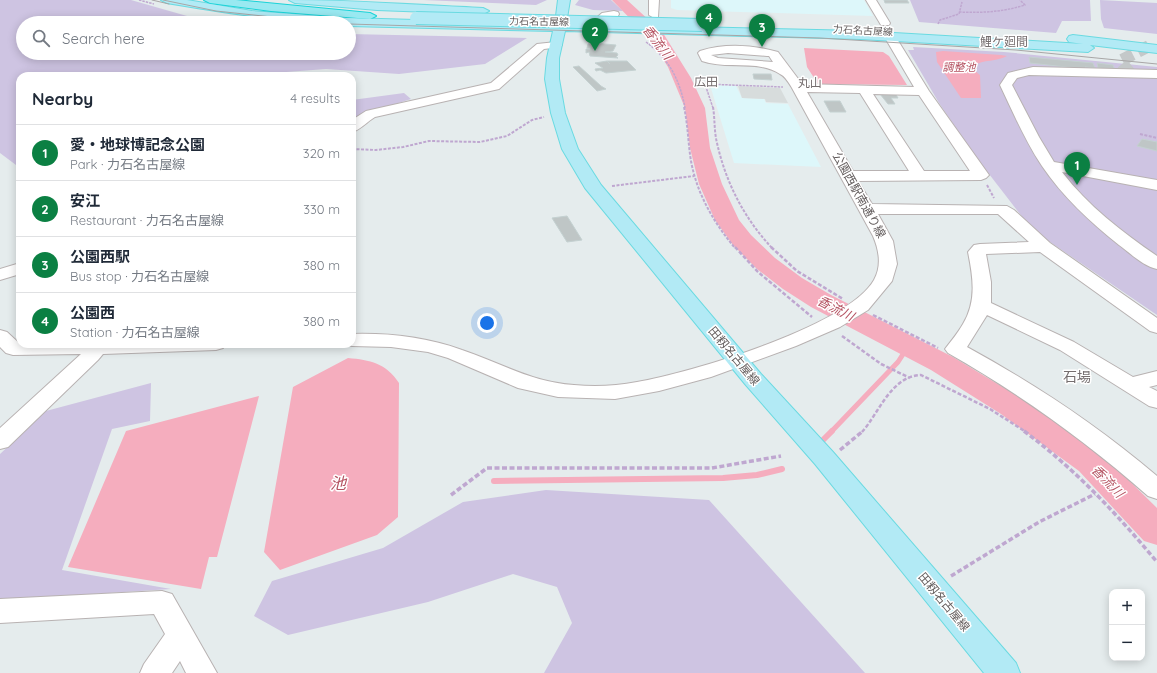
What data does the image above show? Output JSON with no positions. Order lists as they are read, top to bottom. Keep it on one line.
{"streets":{"main road":["力石名古屋線","田籾名古屋線"],"street":["公園西駅南通り線"]},"crossings":[["公園西駅南通り線","田籾名古屋線"]],"districts":["鯉ケ廻間","広田","丸山","石場"],"water":["香流川","調整池","池"],"page":{"pins":["4","3","2","1"],"search":"Search here","heading":["Nearby","4 results"],"list":[{"mark":"1","name":"愛・地球博記念公園","note":"Park · 力石名古屋線","value":"320 m"},{"mark":"2","name":"安江","note":"Restaurant · 力石名古屋線","value":"330 m"},{"mark":"3","name":"公園西駅","note":"Bus stop · 力石名古屋線","value":"380 m"},{"mark":"4","name":"公園西","note":"Station · 力石名古屋線","value":"380 m"}],"map_buttons":["+","−"]}}
